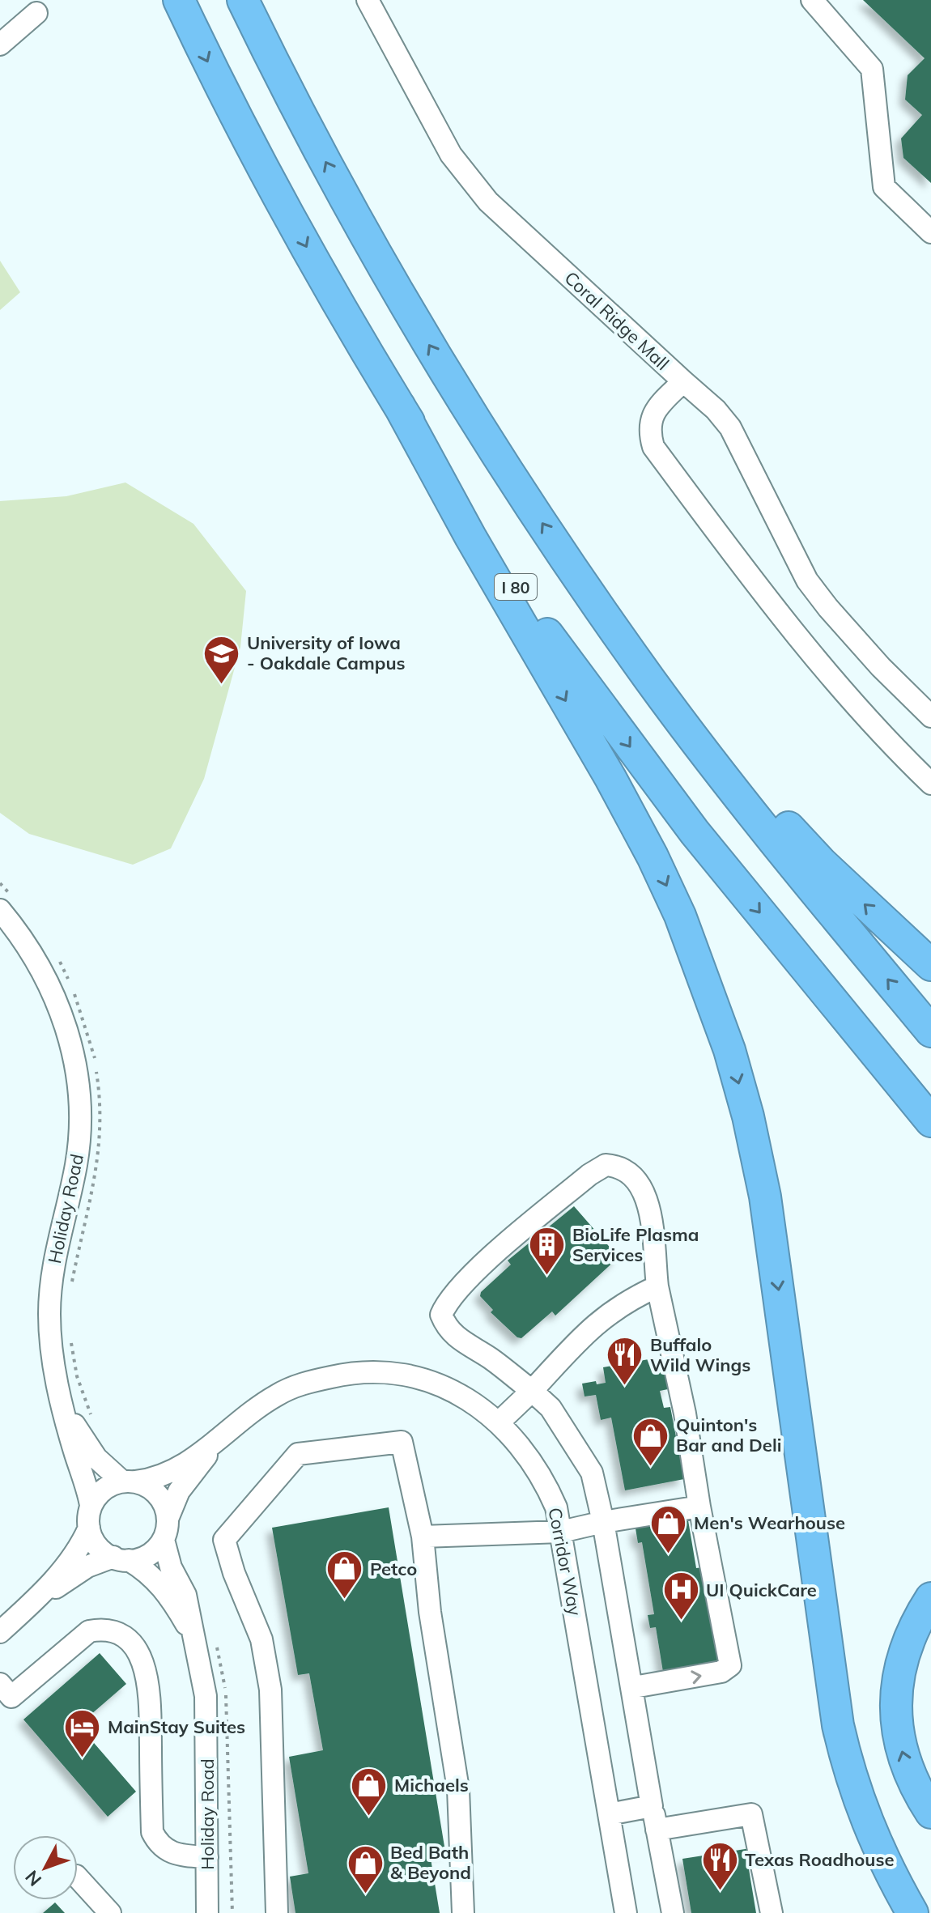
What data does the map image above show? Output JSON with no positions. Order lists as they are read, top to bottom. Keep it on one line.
{"streets":{"highway":["I 80"],"street":["Coral Ridge Mall","Holiday Road","Corridor Way"]},"crossings":[["Holiday Road","Corridor Way"]],"places":{"school or university":["University of Iowa - Oakdale Campus"],"building":["BioLife Plasma Services"],"restaurant":["Buffalo Wild Wings","Texas Roadhouse"],"shop":["Quinton's Bar and Deli","Men's Wearhouse","Petco","Michaels","Bed Bath & Beyond"],"hospital":["UI QuickCare"],"hotel":["MainStay Suites"]},"north":"bottom left"}
